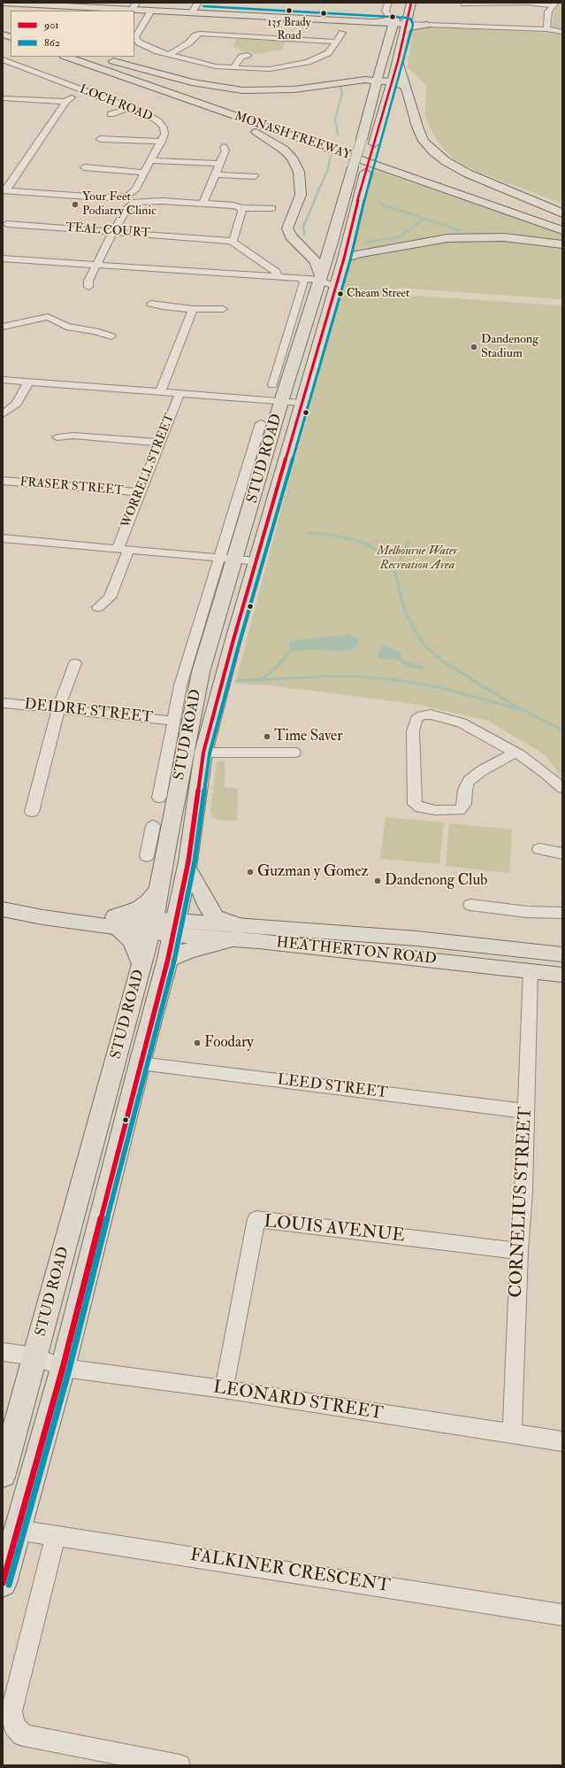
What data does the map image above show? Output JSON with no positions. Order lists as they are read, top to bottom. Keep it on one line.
{"streets":{"highway":["MONASH FREEWAY","STUD ROAD"],"main road":["HEATHERTON ROAD"],"street":["LOCH ROAD","TEAL COURT","WORRELL STREET","FRASER STREET","DEIDRE STREET","LEED STREET","CORNELIUS STREET","LOUIS AVENUE","LEONARD STREET","FALKINER CRESCENT"]},"crossings":[["LOCH ROAD","TEAL COURT"],["STUD ROAD","DEIDRE STREET"],["STUD ROAD","HEATHERTON ROAD"],["STUD ROAD","LEED STREET"],["STUD ROAD","LEONARD STREET"],["STUD ROAD","FALKINER CRESCENT"],["WORRELL STREET","FRASER STREET"],["HEATHERTON ROAD","CORNELIUS STREET"],["LEED STREET","CORNELIUS STREET"],["CORNELIUS STREET","LOUIS AVENUE"],["CORNELIUS STREET","LEONARD STREET"],["LOUIS AVENUE","LEONARD STREET"]],"parks":["Melbourne Water Recreation Area"],"places":["135 Brady Road","Your Feet Podiatry Clinic","Cheam Street","Dandenong Stadium","Time Saver","Guzman y Gomez","Dandenong Club","Foodary"],"lines":["transit line 901","transit line 862"],"legend":["901","862"]}
